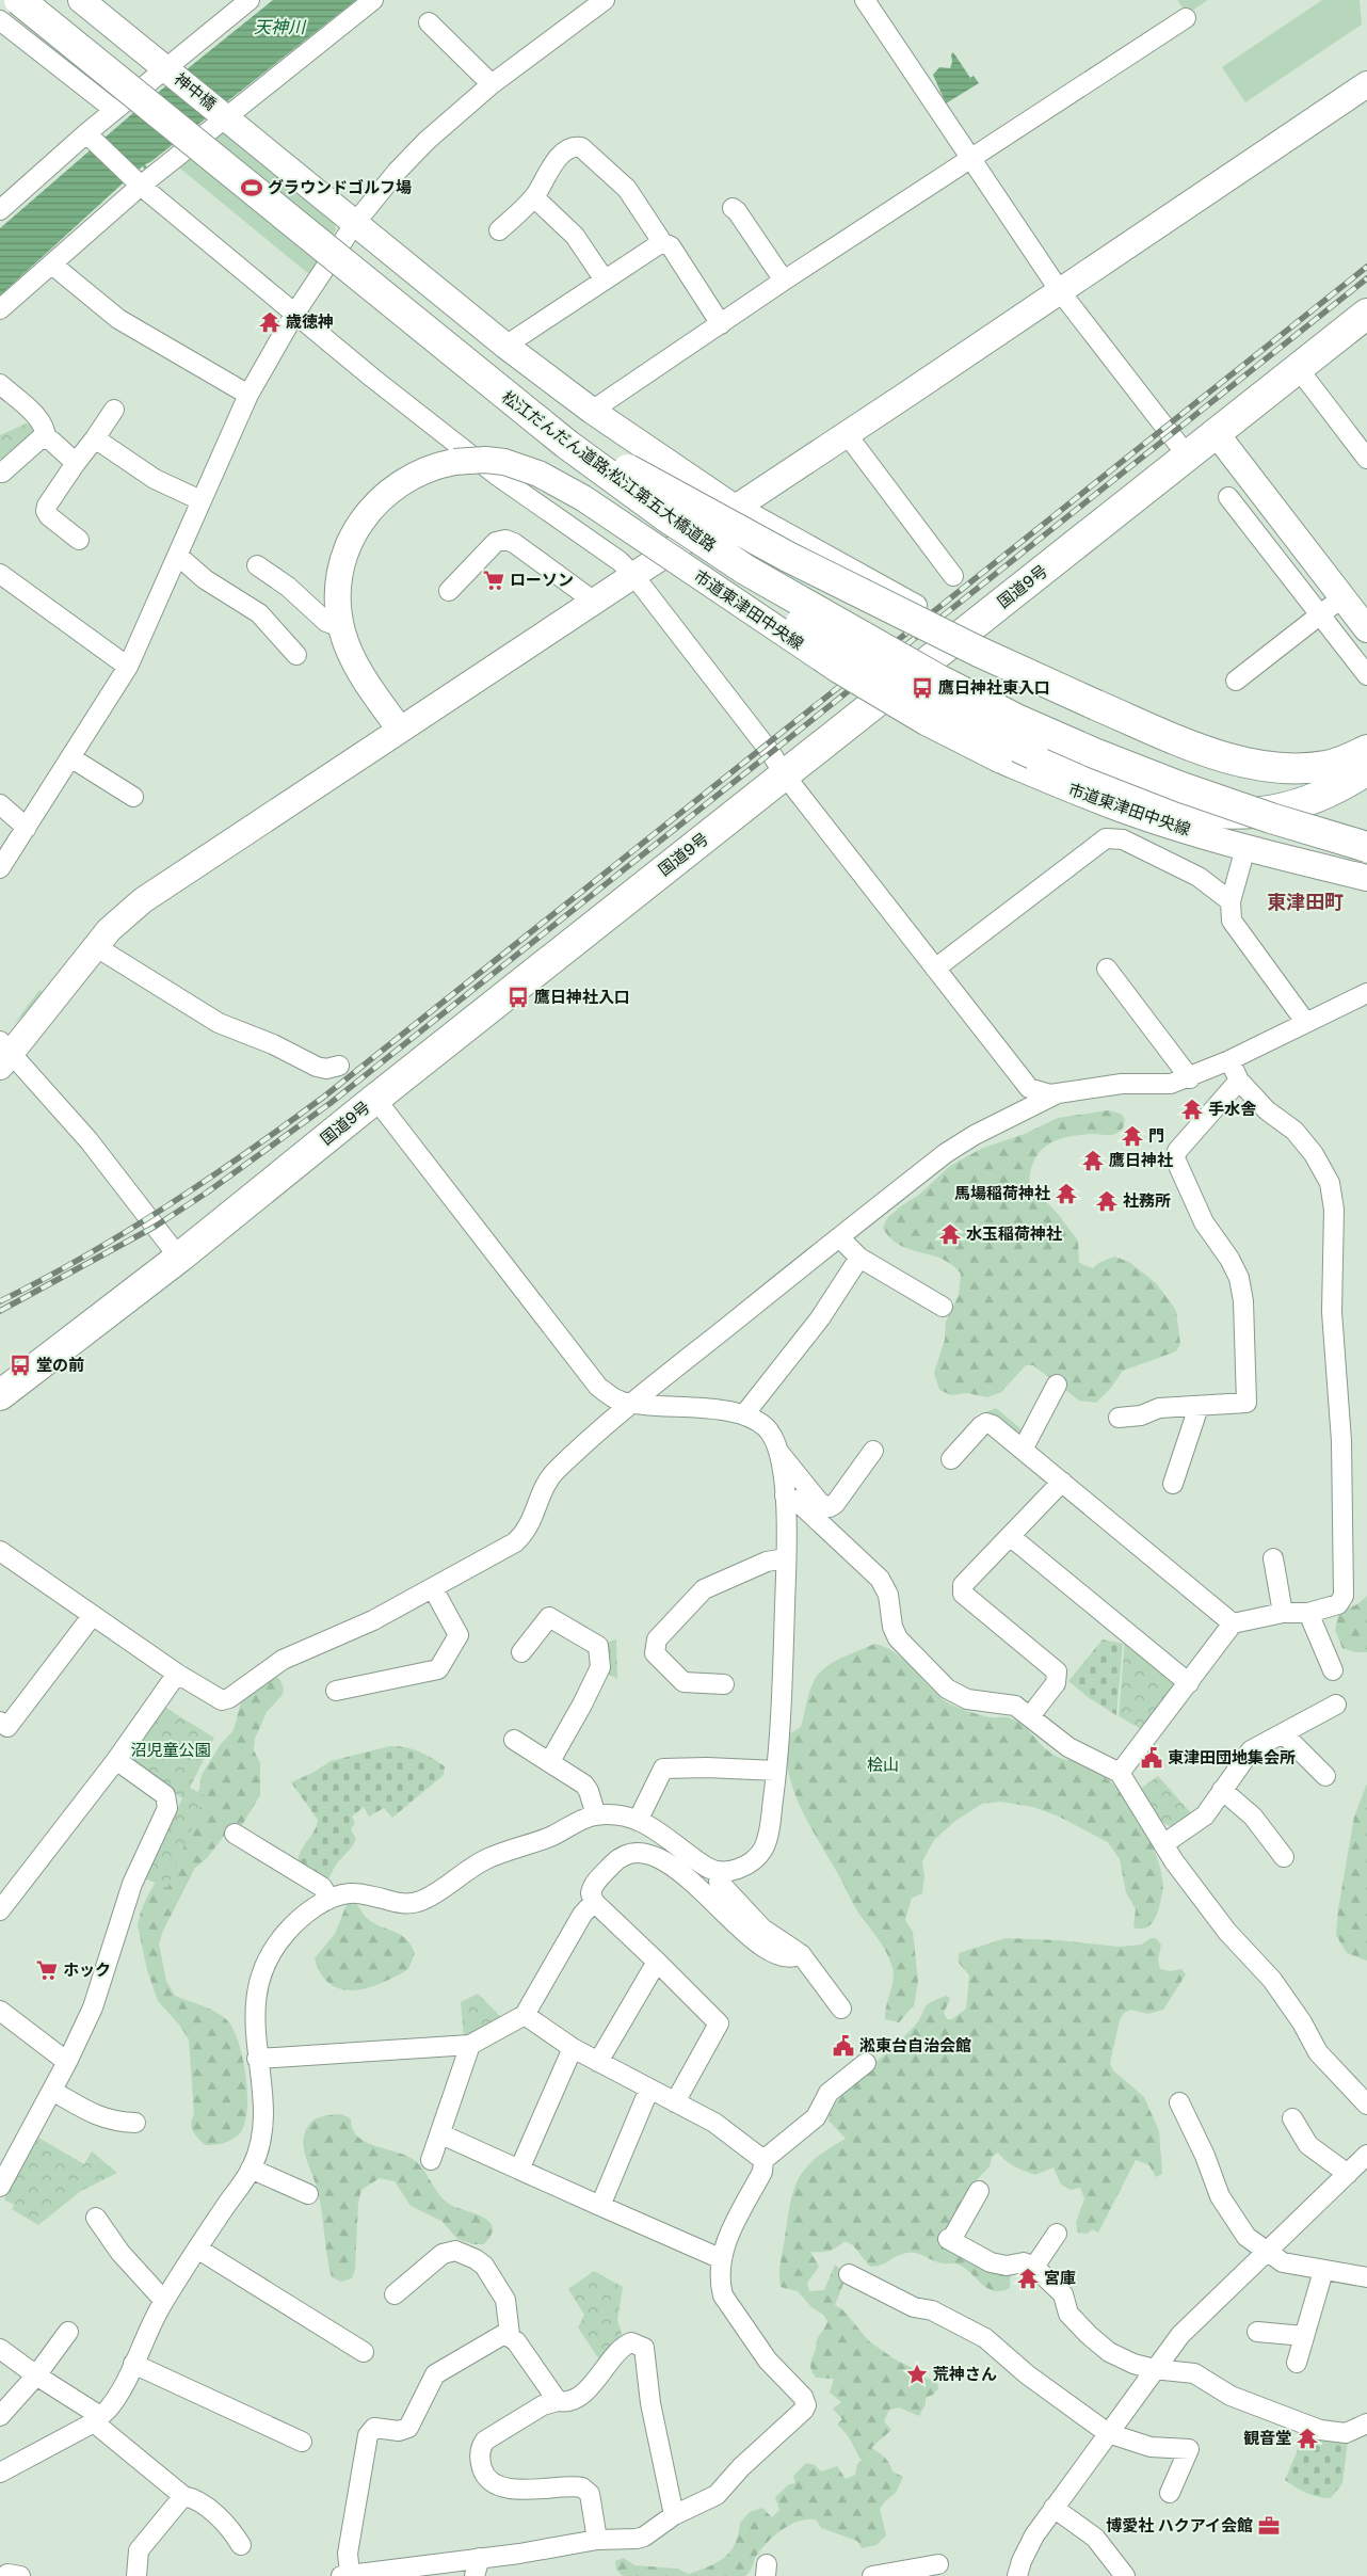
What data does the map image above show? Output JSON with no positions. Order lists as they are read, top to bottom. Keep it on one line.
{"streets":{"highway":["松江だんだん道路;松江第五大橋道路","国道9号"],"street":["神中橋","市道東津田中央線"]},"districts":["東津田町"],"water":["天神川"],"parks":["沼児童公園","桧山"],"places":{"sports":["グラウンドゴルフ場"],"temple":["歳徳神","手水舎","門","鷹日神社","馬場稲荷神社","社務所","水玉稲荷神社","宮庫","観音堂"],"supermarket":["ローソン","ホック"],"bus stop":["鷹日神社東入口","鷹日神社入口","堂の前"],"public building":["東津田団地集会所","淞東台自治会館"],"place":["荒神さん"],"office":["博愛社 ハクアイ会館"]}}
